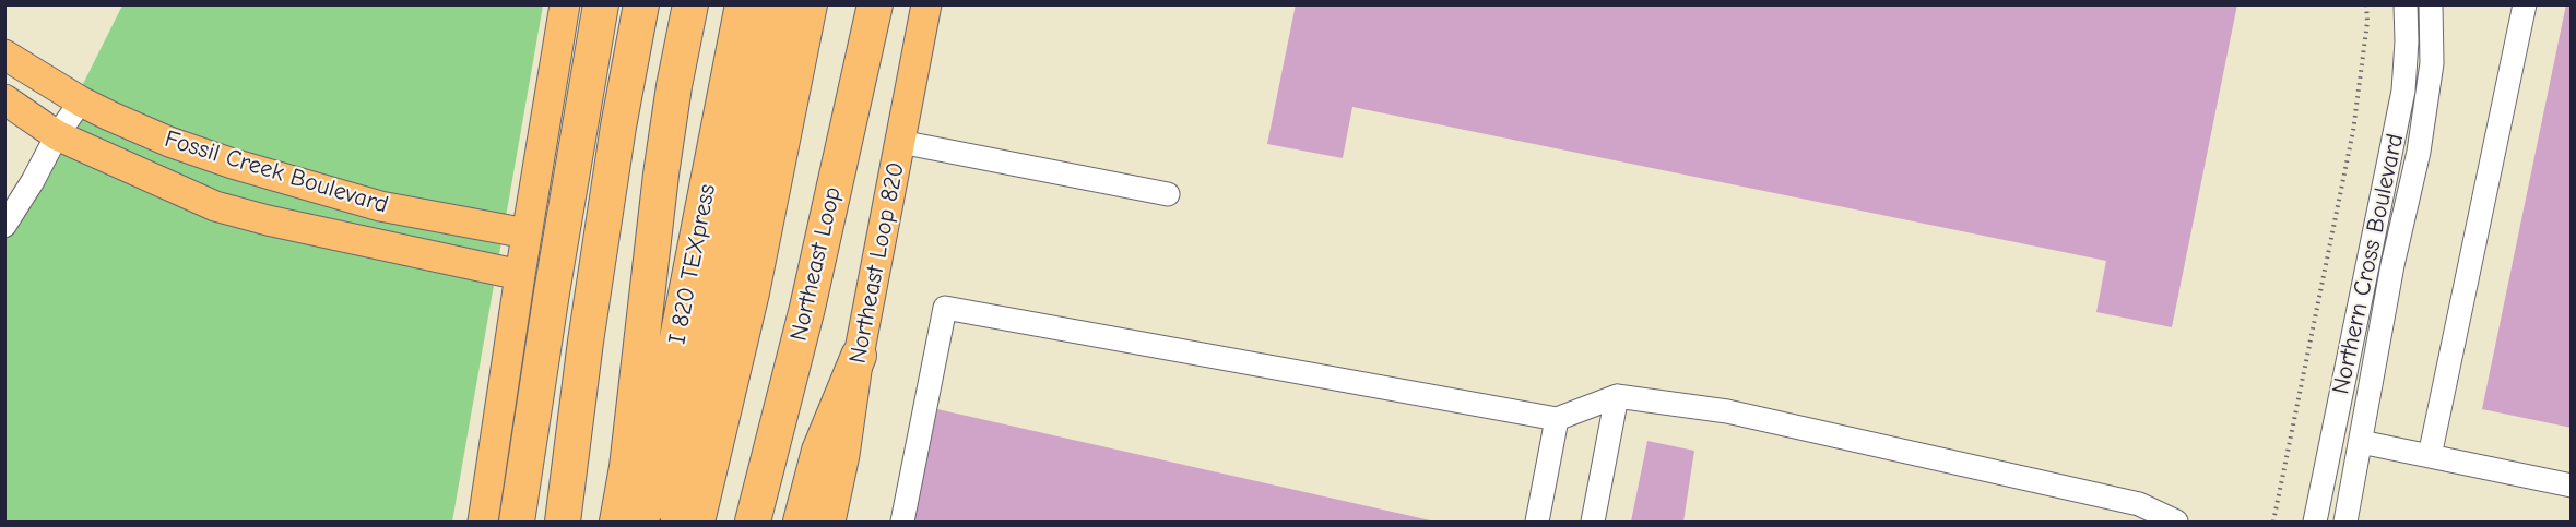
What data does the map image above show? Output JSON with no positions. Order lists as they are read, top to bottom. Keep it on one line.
{"streets":{"highway":["I 820 TEXpress","Northeast Loop"],"main road":["Fossil Creek Boulevard","Northeast Loop 820"],"street":["Northern Cross Boulevard"]}}
